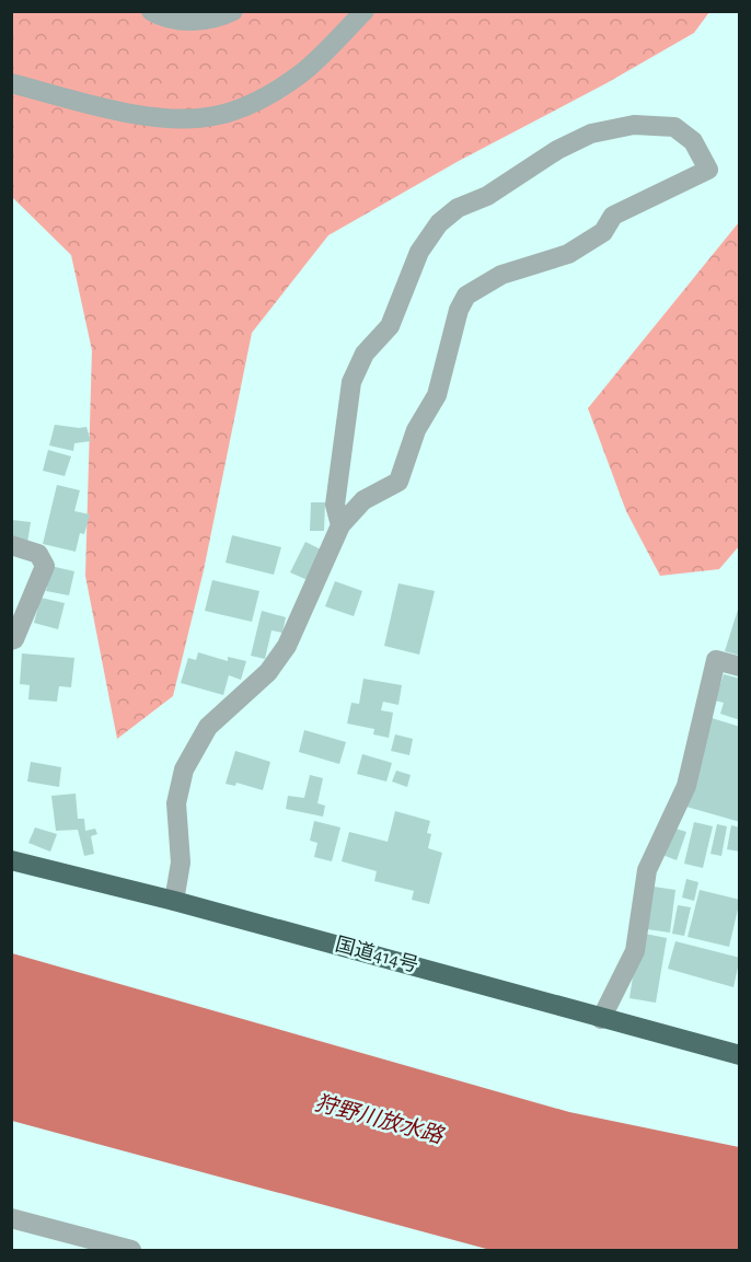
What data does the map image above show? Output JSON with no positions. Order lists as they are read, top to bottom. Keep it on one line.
{"streets":{"highway":["国道414号"]},"water":["狩野川放水路"]}
